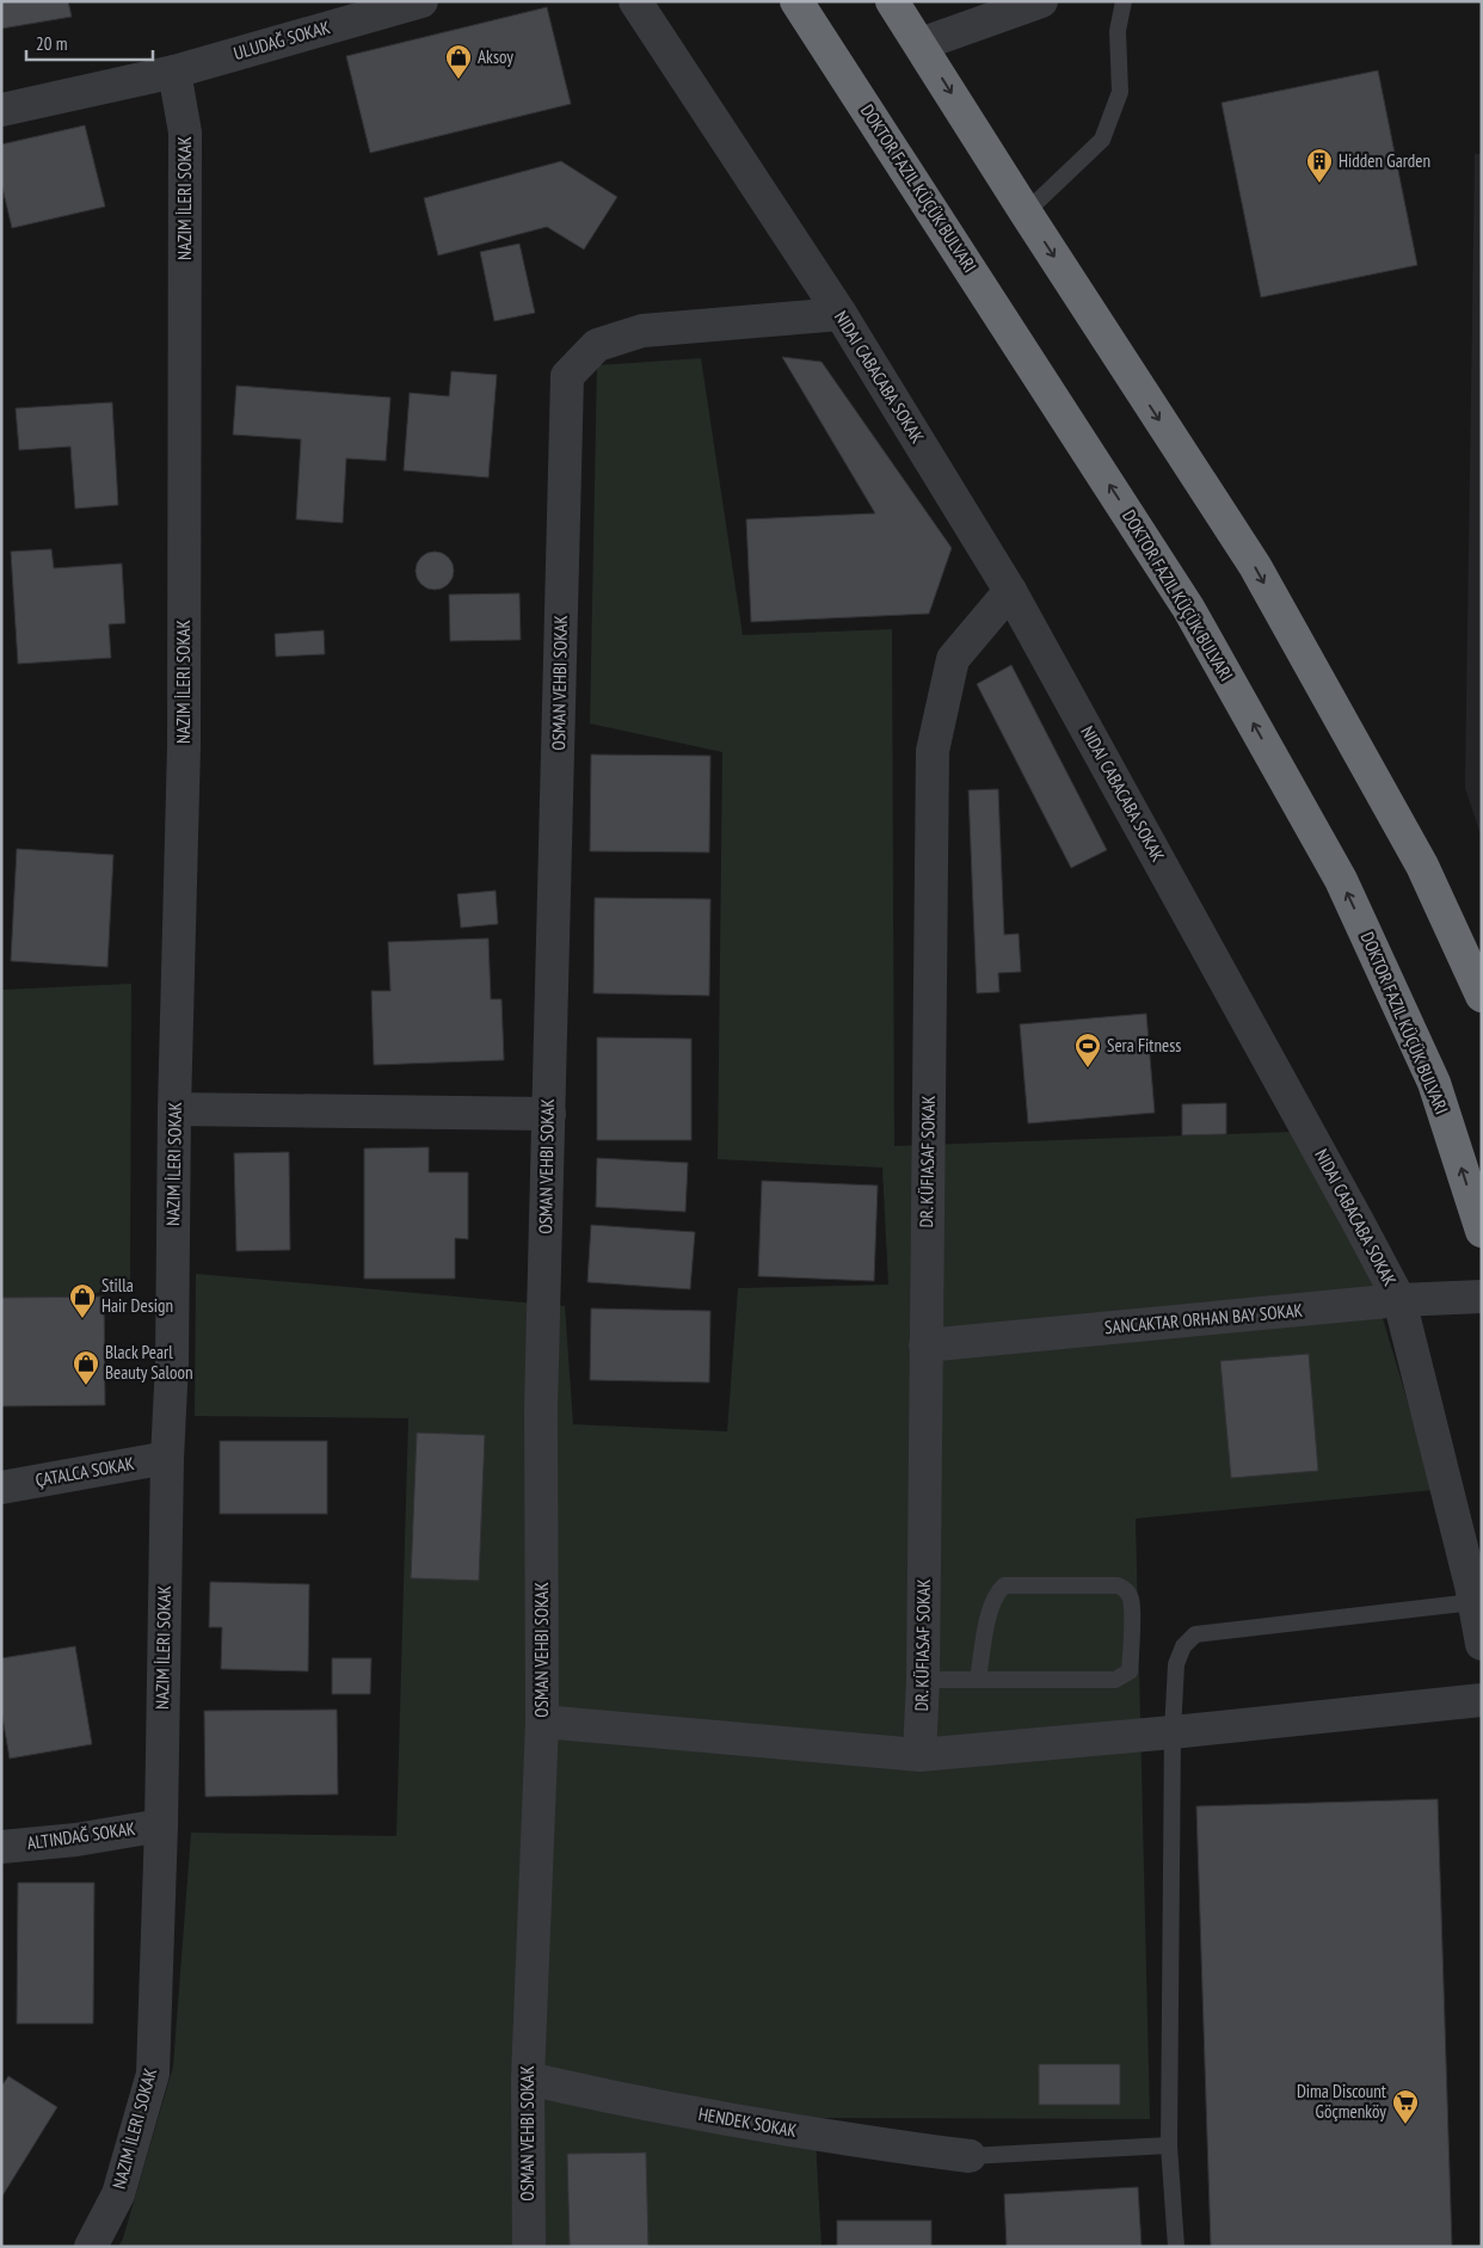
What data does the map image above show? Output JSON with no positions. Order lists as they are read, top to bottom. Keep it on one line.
{"streets":{"street":["ULUDAĞ SOKAK","NIDAI CABACABA SOKAK","OSMAN VEHBI SOKAK","DR. KÜFIASAF SOKAK","SANCAKTAR ORHAN BAY SOKAK","ÇATALCA SOKAK","HENDEK SOKAK"]},"crossings":[["NIDAI CABACABA SOKAK","OSMAN VEHBI SOKAK"],["NIDAI CABACABA SOKAK","DR. KÜFIASAF SOKAK"],["NIDAI CABACABA SOKAK","SANCAKTAR ORHAN BAY SOKAK"],["OSMAN VEHBI SOKAK","HENDEK SOKAK"],["DR. KÜFIASAF SOKAK","SANCAKTAR ORHAN BAY SOKAK"]],"places":{"shop":["Aksoy","Stilla Hair Design","Black Pearl Beauty Saloon"],"building":["Hidden Garden"],"sports":["Sera Fitness"],"supermarket":["Dima Discount Göçmenköy"]},"scale_bar":"20 m"}
